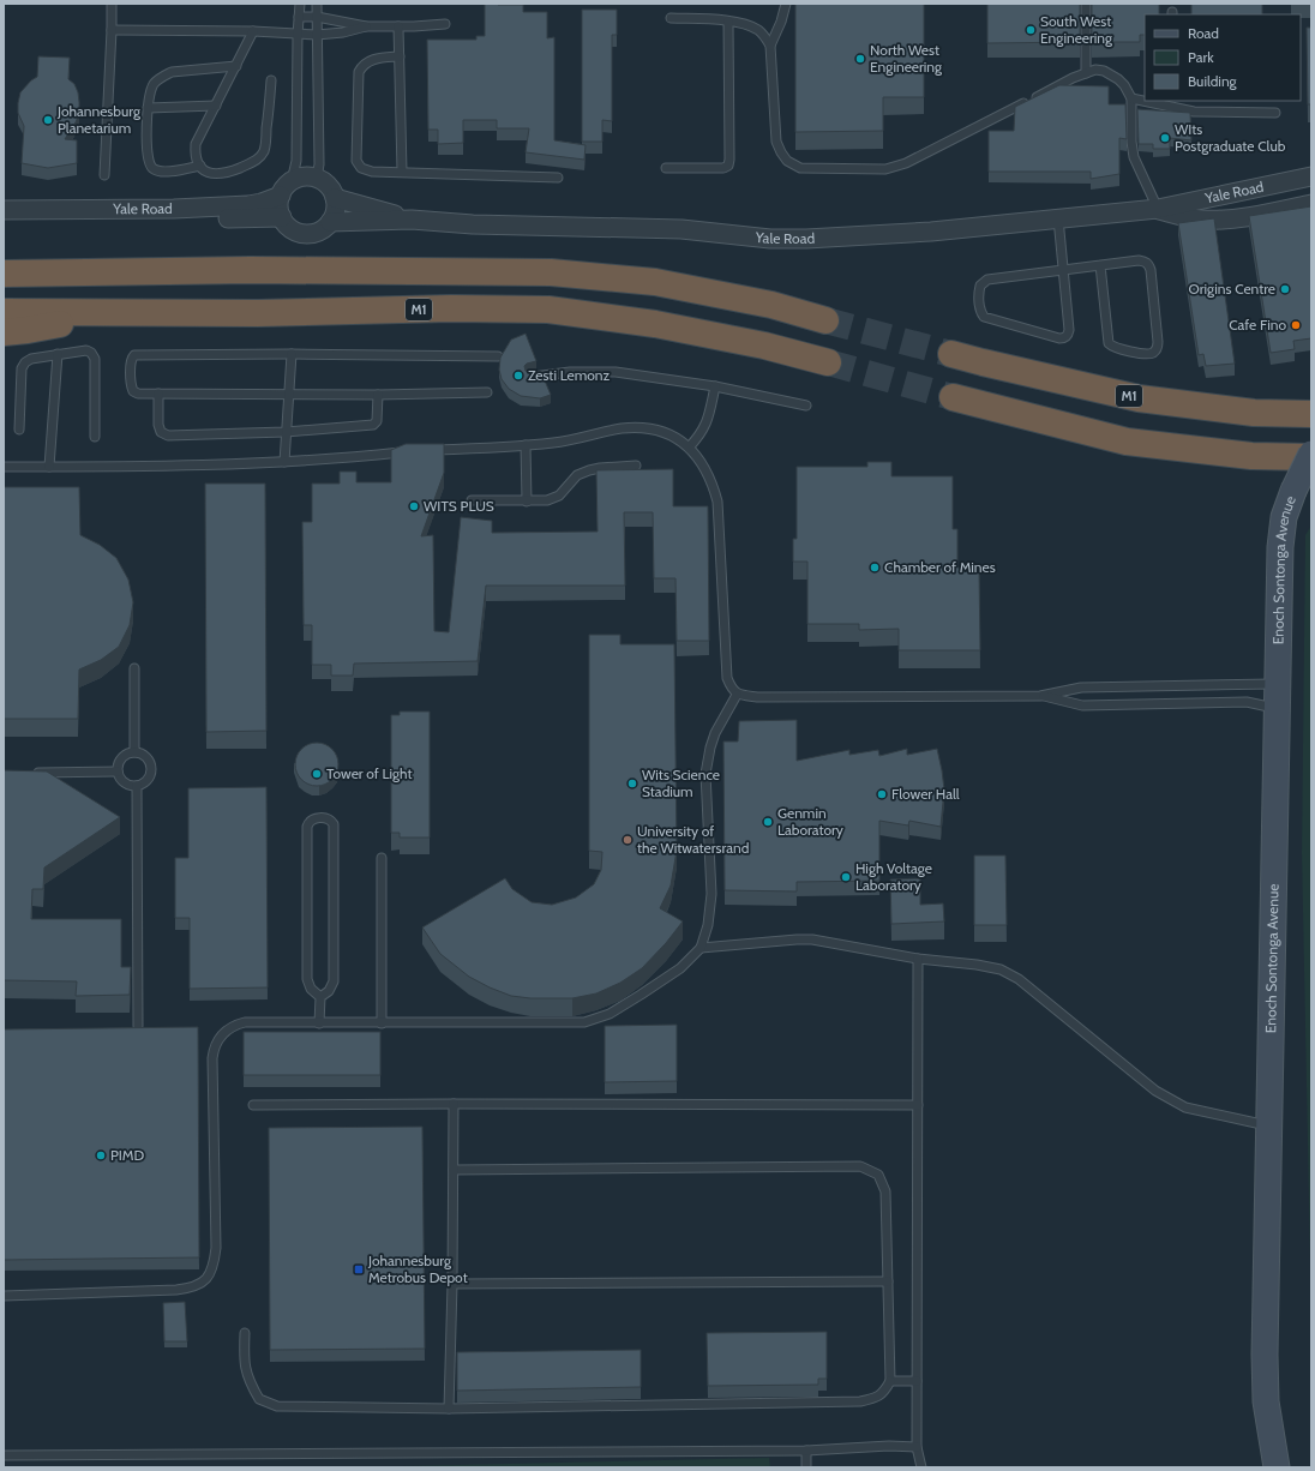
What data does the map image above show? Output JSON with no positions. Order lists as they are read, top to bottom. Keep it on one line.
{"streets":{"highway":["M1"],"main road":["Enoch Sontonga Avenue"],"street":["Yale Road"]},"places":{"other":["South West Engineering","North West Engineering","Johannesburg Planetarium","WIts Postgraduate Club","Origins Centre","Cafe Fino","Zesti Lemonz","WITS PLUS","Chamber of Mines","Tower of Light","Wits Science Stadium","Flower Hall","Genmin Laboratory","University of the Witwatersrand","High Voltage Laboratory","PIMD"],"transit":["Johannesburg Metrobus Depot"]},"legend":["Road","Park","Building"]}
